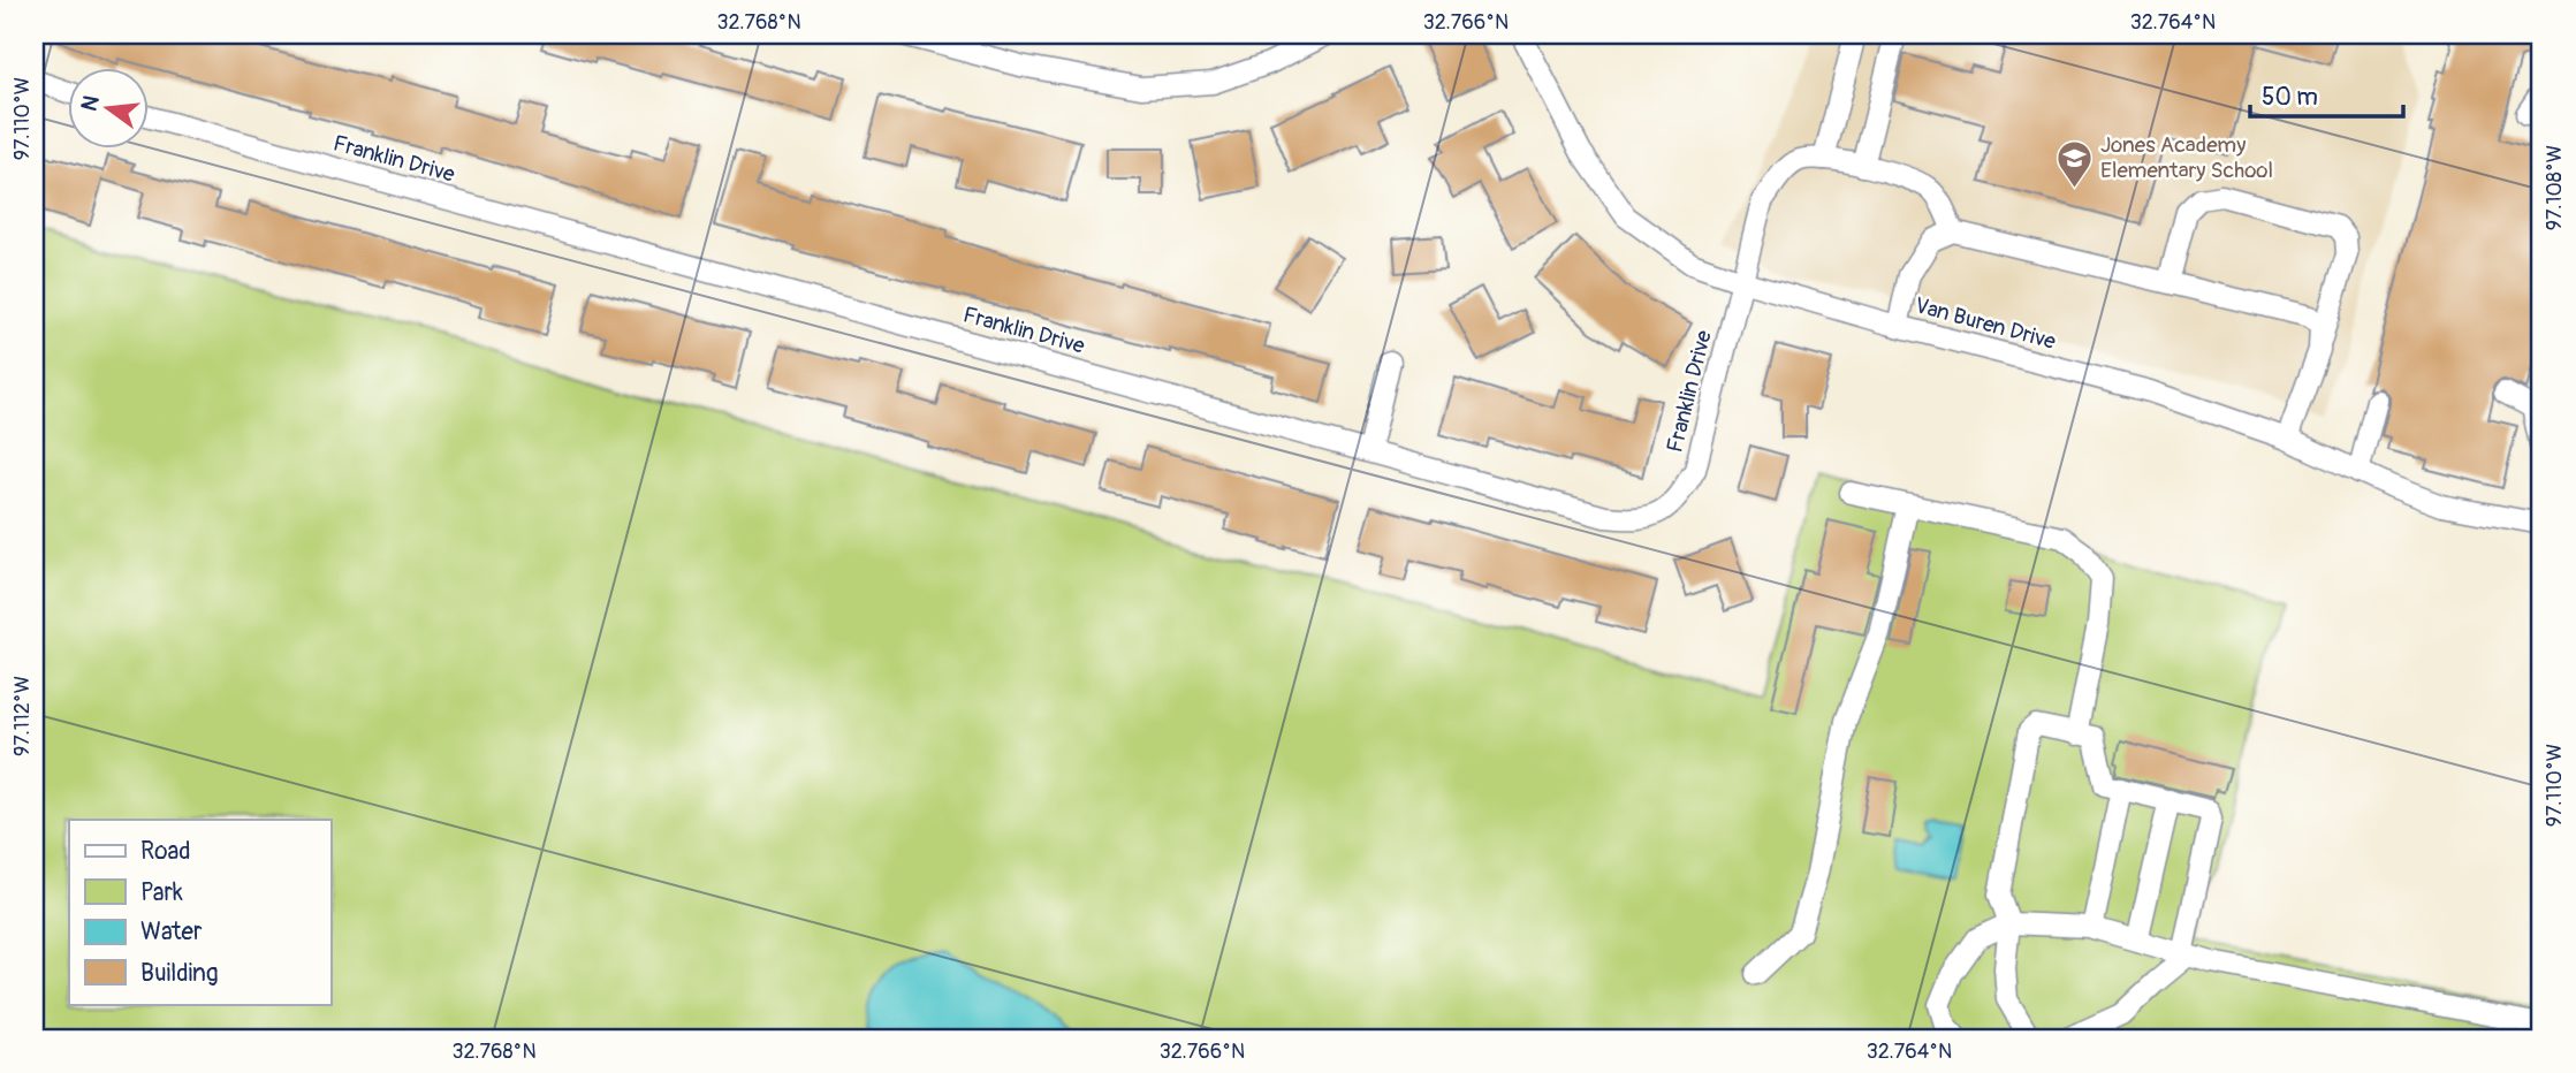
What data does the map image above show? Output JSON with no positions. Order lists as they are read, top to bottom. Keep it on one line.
{"streets":{"street":["Franklin Drive","Van Buren Drive"]},"crossings":[["Franklin Drive","Van Buren Drive"]],"places":{"school or university":["Jones Academy Elementary School"]},"legend":["Road","Park","Water","Building"],"scale_bar":"50 m","north":"left","coordinates":["32.768°N","32.766°N","32.764°N","97.110°W","97.108°W","97.112°W"]}
